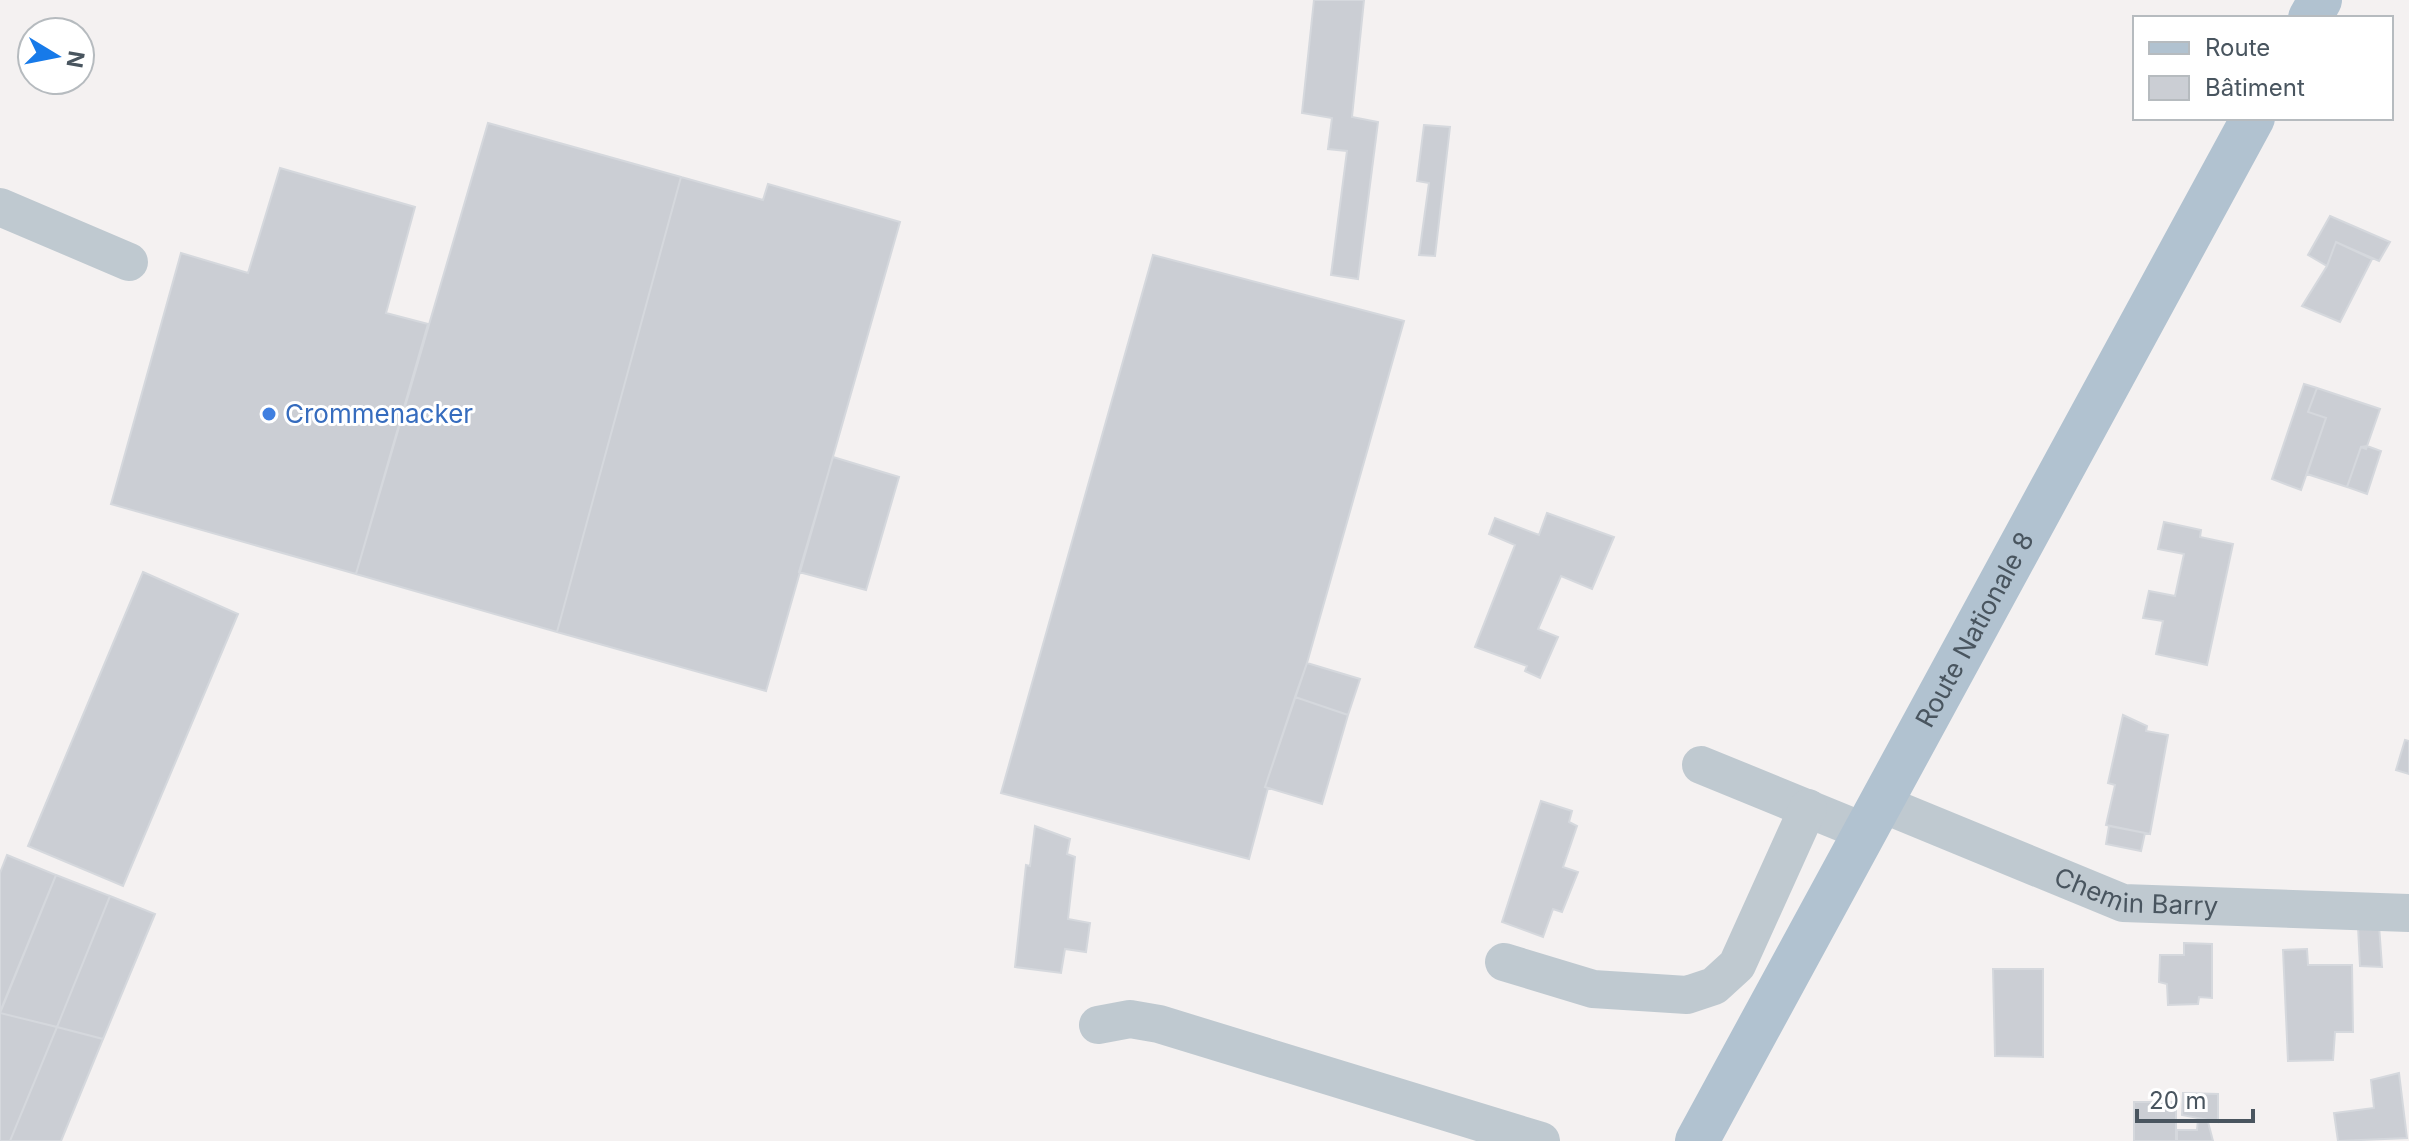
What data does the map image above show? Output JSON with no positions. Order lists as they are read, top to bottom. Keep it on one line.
{"streets":{"main road":["Route Nationale 8"],"street":["Chemin Barry"]},"crossings":[["Route Nationale 8","Chemin Barry"]],"places":["Crommenacker"],"legend":["Route","Bâtiment"],"scale_bar":"20 m","north":"right"}
